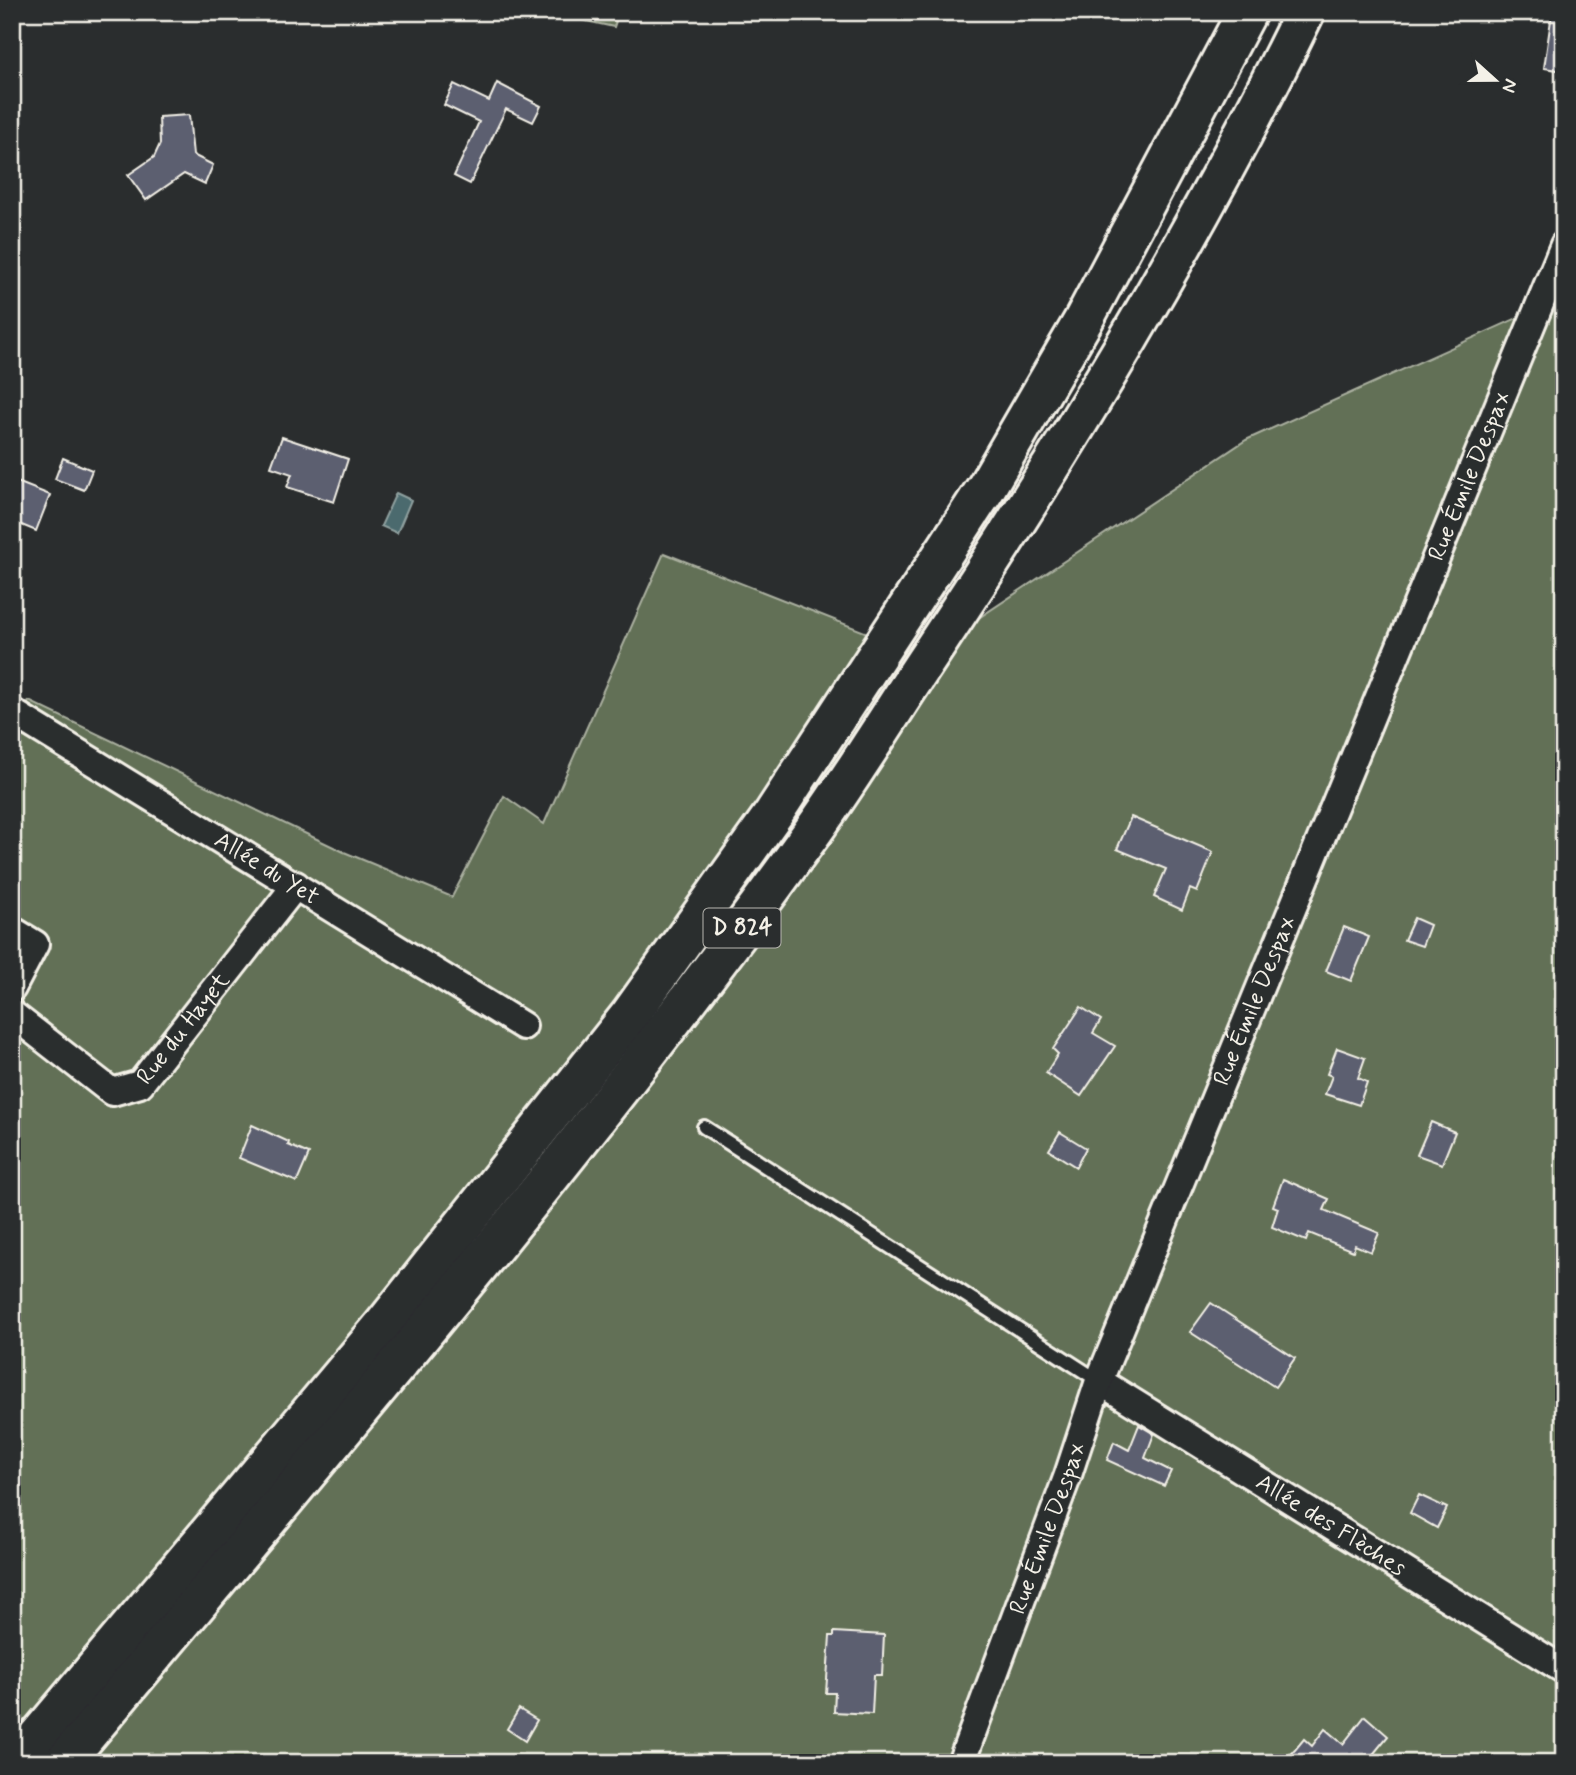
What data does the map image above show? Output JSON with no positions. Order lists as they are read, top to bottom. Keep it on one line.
{"streets":{"highway":["D 824"],"street":["Rue Émile Despax","Allée du Yet","Rue du Hayet","Allée des Flèches"]},"crossings":[["Rue Émile Despax","Allée des Flèches"],["Allée du Yet","Rue du Hayet"]],"north":"right"}
